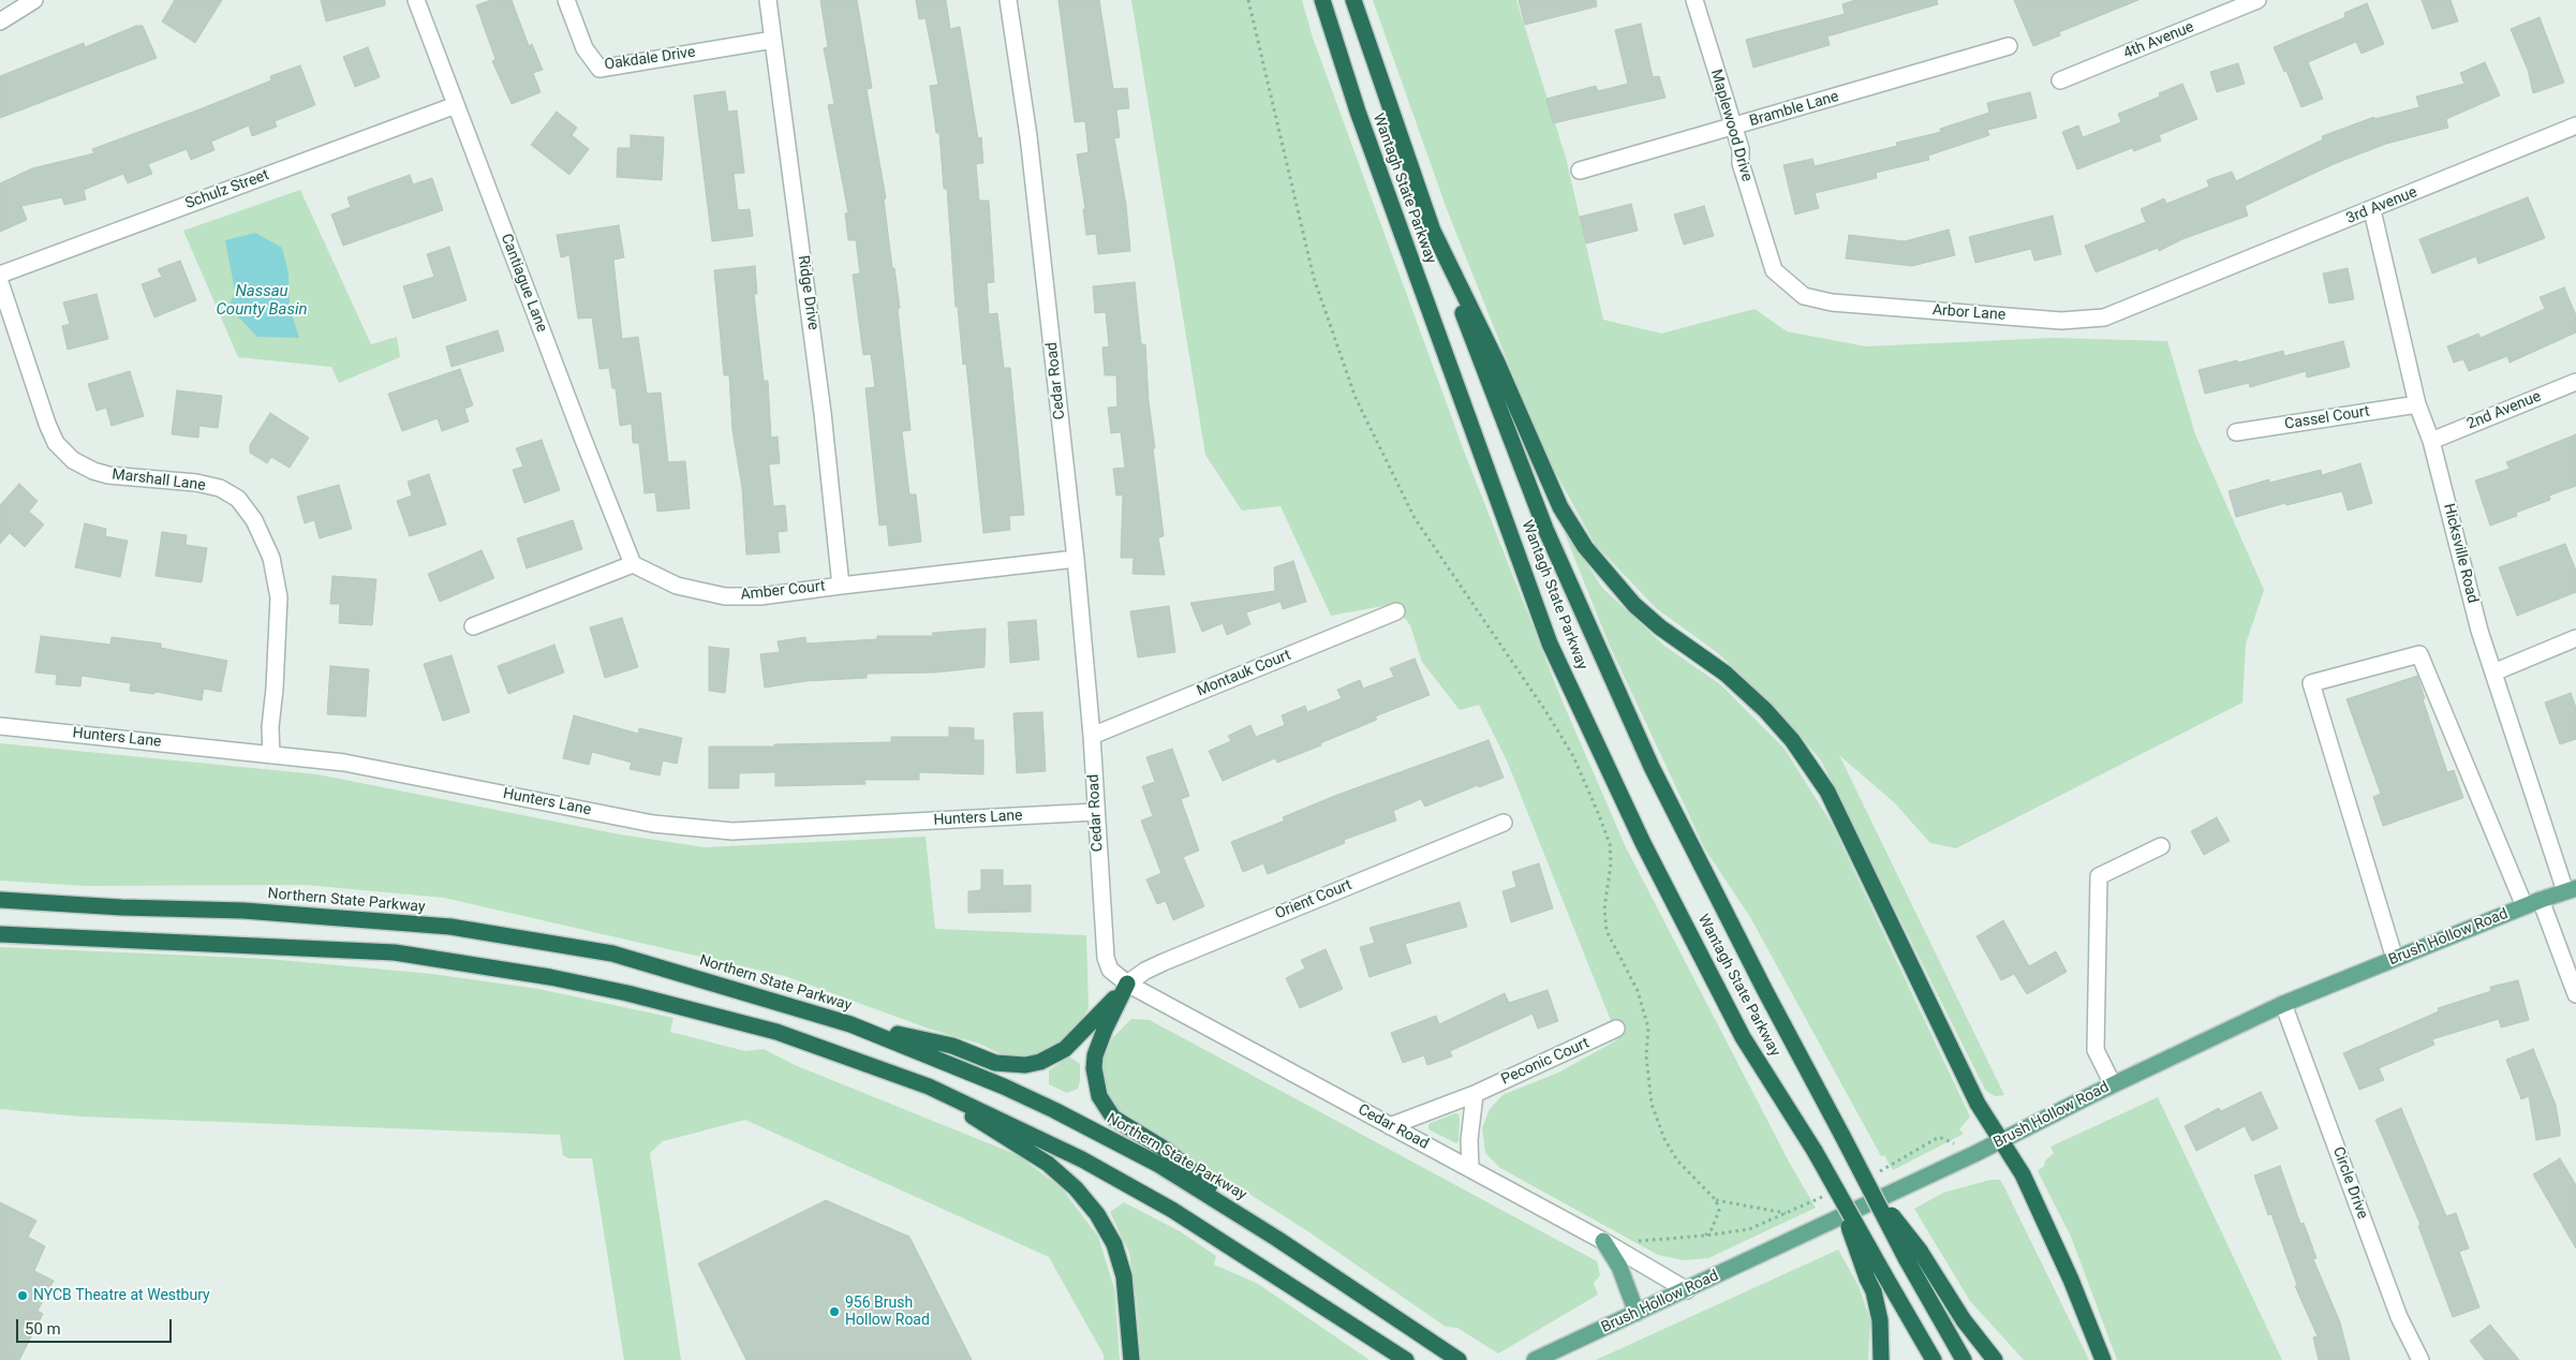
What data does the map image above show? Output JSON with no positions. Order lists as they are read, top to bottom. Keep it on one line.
{"streets":{"highway":["Wantagh State Parkway","Northern State Parkway"],"main road":["Brush Hollow Road"],"street":["4th Avenue","Oakdale Drive","Bramble Lane","Maplewood Drive","Schulz Street","3rd Avenue","Cantiague Lane","Ridge Drive","Arbor Lane","Cedar Road","2nd Avenue","Cassel Court","Marshall Lane","Hicksville Road","Amber Court","Montauk Court","Hunters Lane","Orient Court","Peconic Court","Circle Drive"]},"crossings":[["Oakdale Drive","Ridge Drive"],["Bramble Lane","Maplewood Drive"],["Maplewood Drive","Arbor Lane"],["Schulz Street","Cantiague Lane"],["3rd Avenue","Arbor Lane"],["3rd Avenue","Hicksville Road"],["Cantiague Lane","Amber Court"],["Ridge Drive","Amber Court"],["Cedar Road","Amber Court"],["Cedar Road","Montauk Court"],["Cedar Road","Hunters Lane"],["Cedar Road","Orient Court"],["Cedar Road","Brush Hollow Road"],["Cedar Road","Peconic Court"],["2nd Avenue","Hicksville Road"],["Cassel Court","Hicksville Road"],["Marshall Lane","Hunters Lane"],["Hicksville Road","Brush Hollow Road"],["Brush Hollow Road","Circle Drive"]],"water":["Nassau County Basin"],"places":["NYCB Theatre at Westbury","956 Brush Hollow Road"],"scale_bar":"50 m"}
